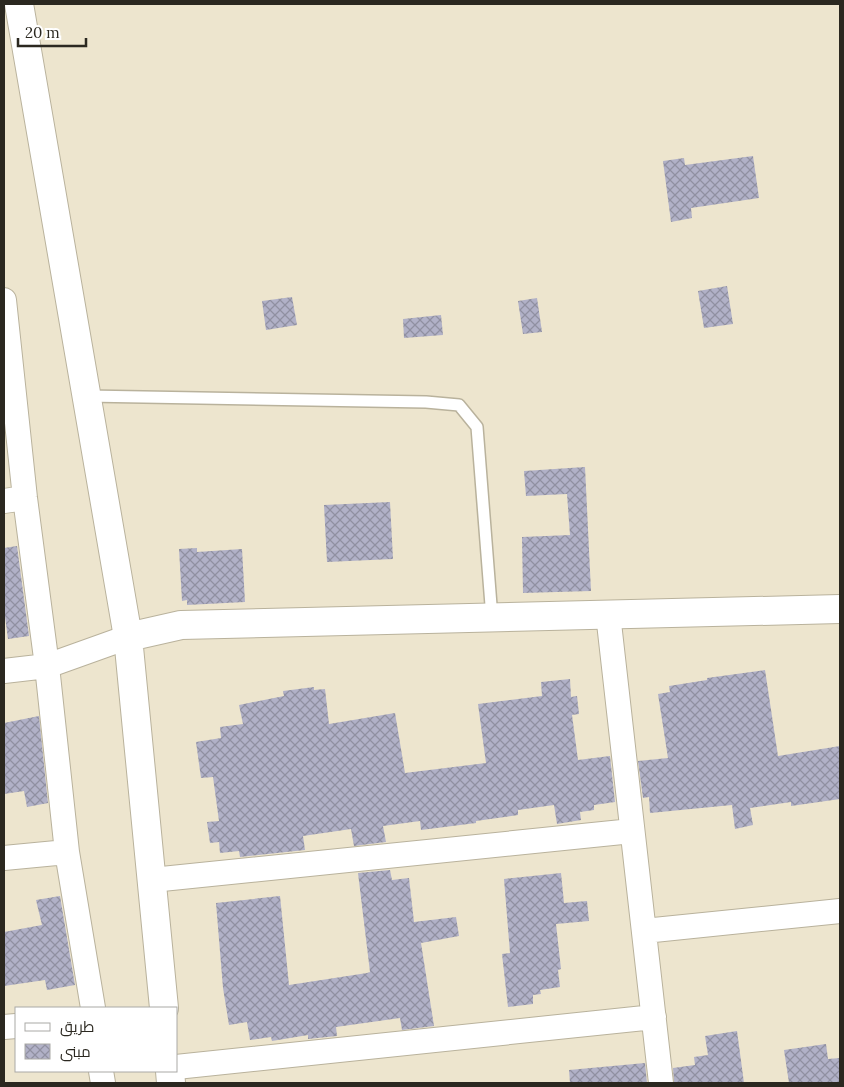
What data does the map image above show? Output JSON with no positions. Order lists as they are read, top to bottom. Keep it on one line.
{"legend":["طريق","مبنى"],"scale_bar":"20 m"}
